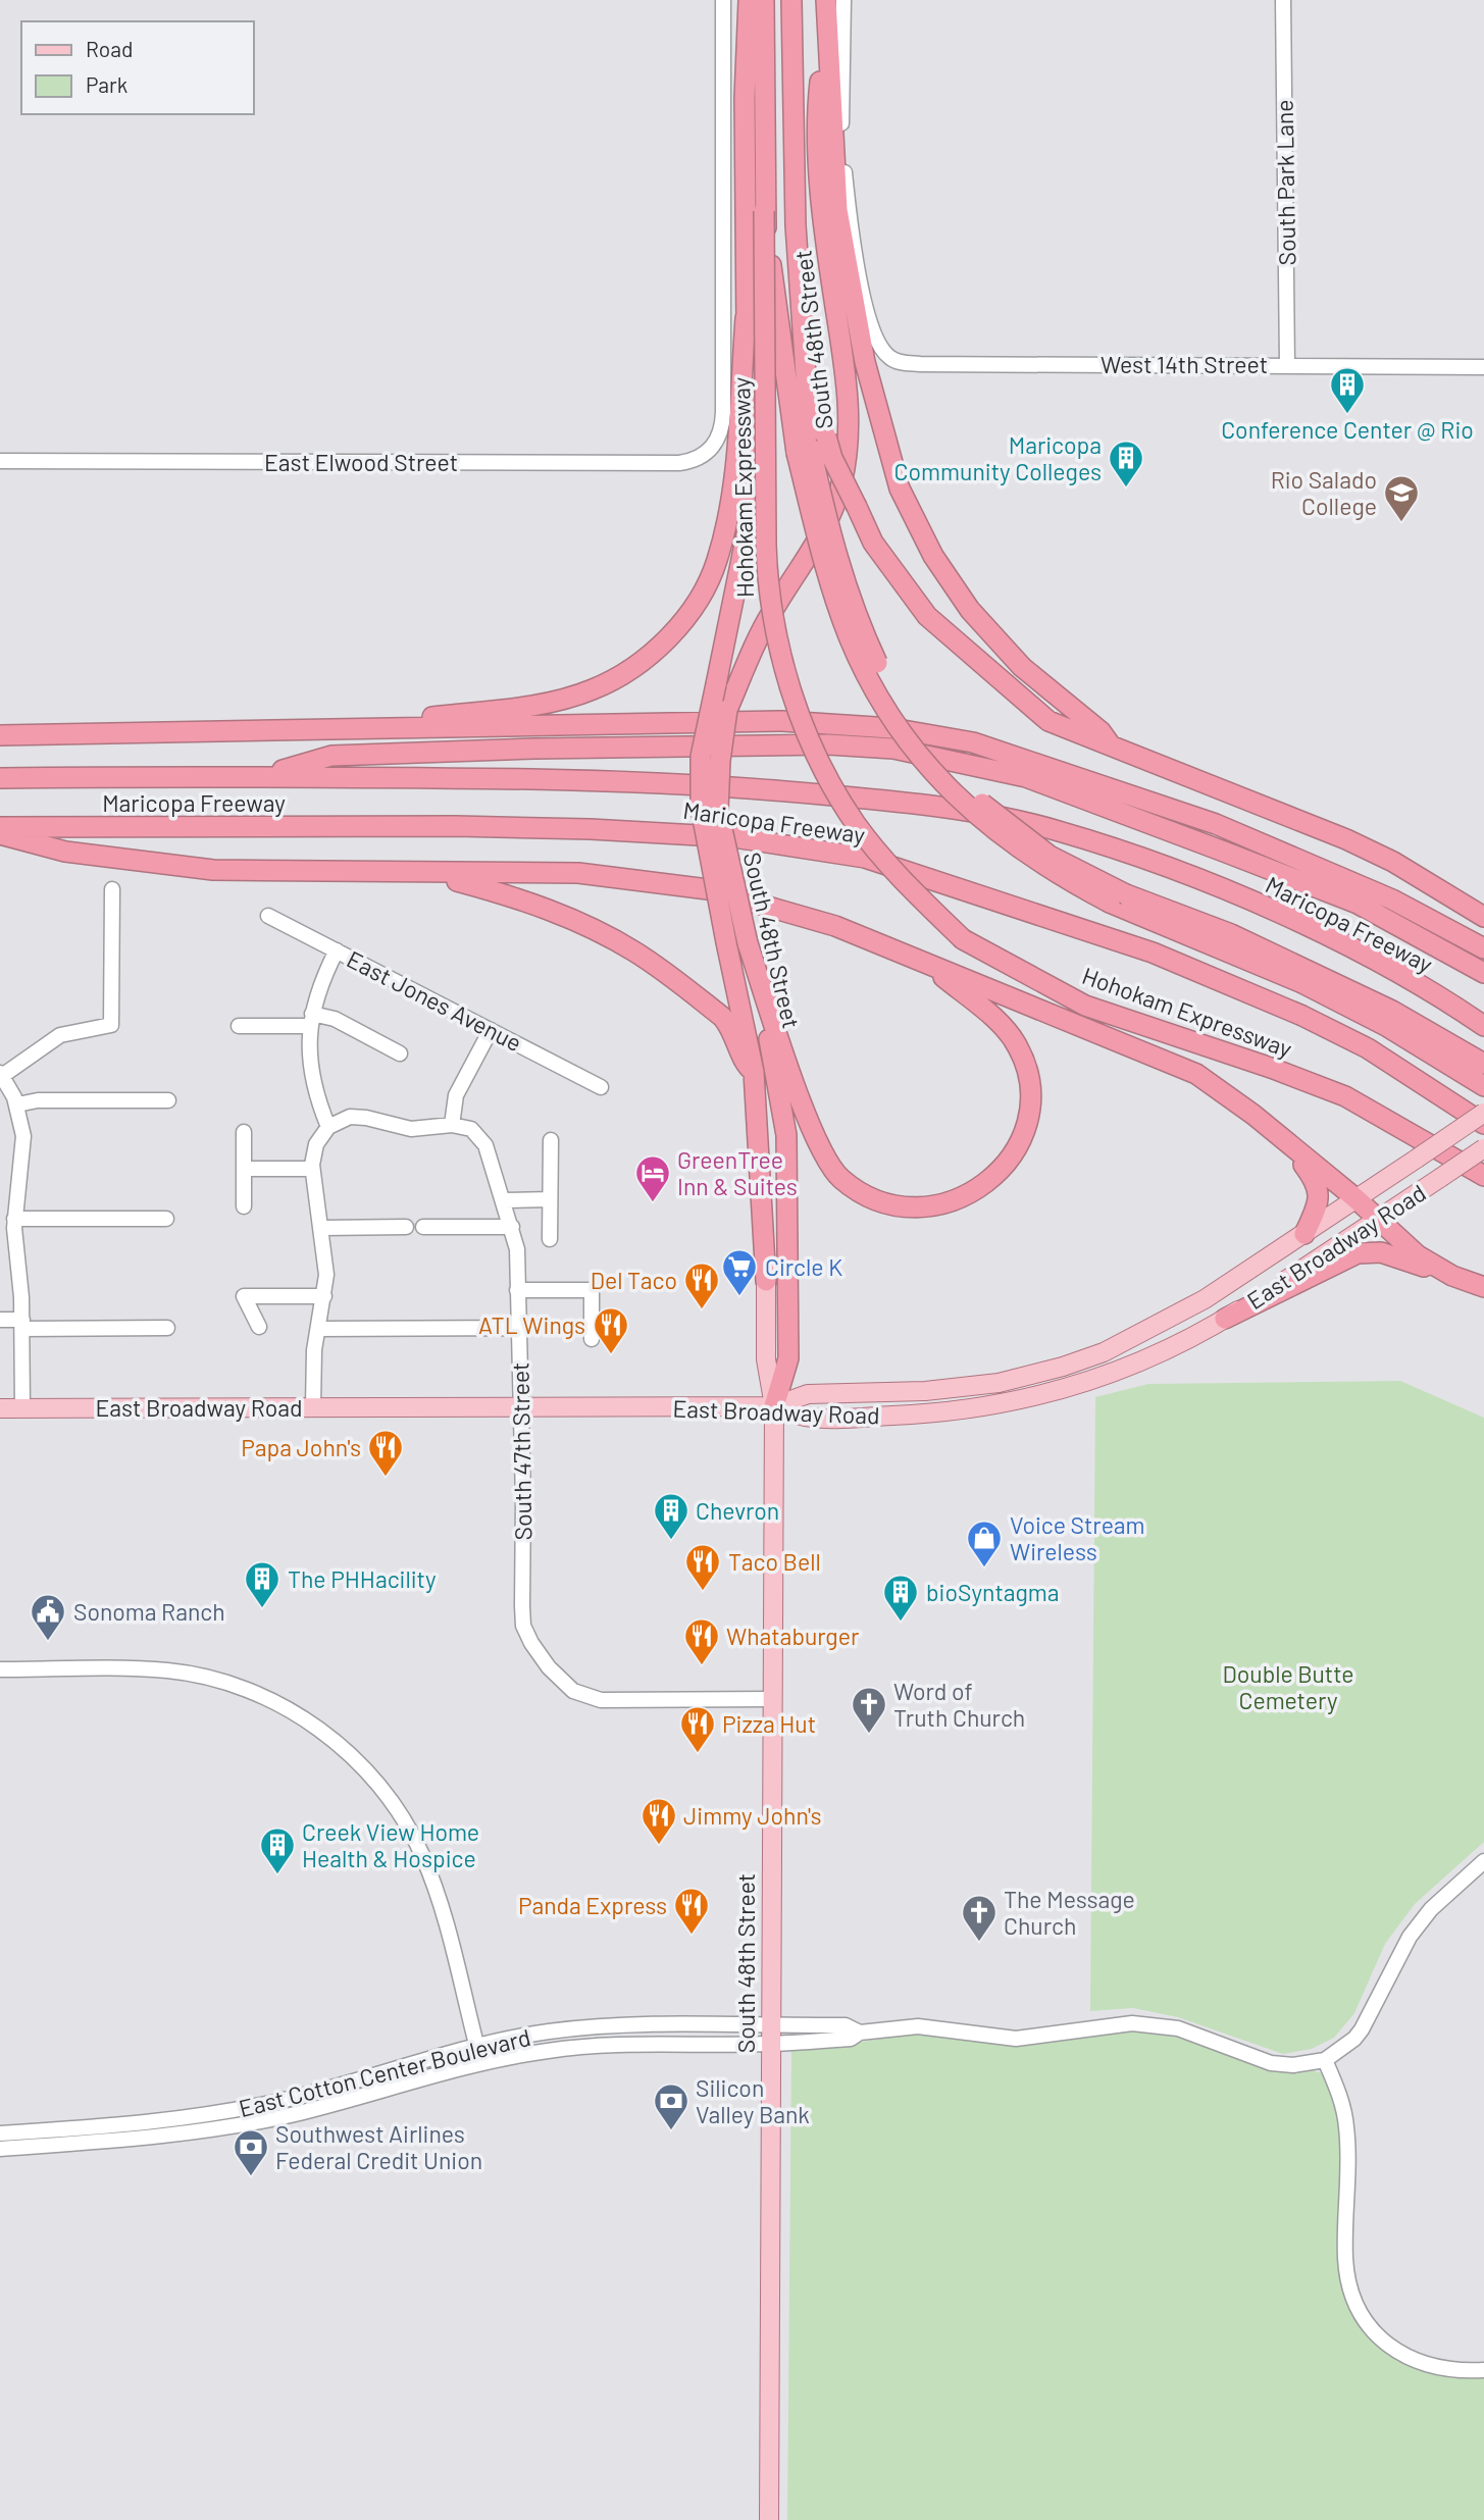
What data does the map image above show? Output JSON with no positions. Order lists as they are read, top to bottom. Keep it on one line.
{"streets":{"highway":["South 48th Street","Hohokam Expressway","Maricopa Freeway"],"main road":["East Broadway Road"],"street":["South Park Lane","West 14th Street","East Elwood Street","East Jones Avenue","South 47th Street","East Cotton Center Boulevard"]},"crossings":[["South Park Lane","West 14th Street"],["South 48th Street","East Broadway Road"],["South 48th Street","South 47th Street"],["South 48th Street","East Cotton Center Boulevard"],["East Broadway Road","South 47th Street"]],"parks":["Double Butte Cemetery"],"places":{"building":["Conference Center @ Rio","Maricopa Community Colleges","Chevron","The PHHacility","bioSyntagma","Creek View Home Health & Hospice"],"school or university":["Rio Salado College"],"hotel":["GreenTree Inn & Suites"],"supermarket":["Circle K"],"restaurant":["Del Taco","ATL Wings","Papa John's","Taco Bell","Whataburger","Pizza Hut","Jimmy John's","Panda Express"],"shop":["Voice Stream Wireless"],"public building":["Sonoma Ranch"],"church":["Word of Truth Church","The Message Church"],"bank":["Silicon Valley Bank","Southwest Airlines Federal Credit Union"]},"legend":["Road","Park"]}
